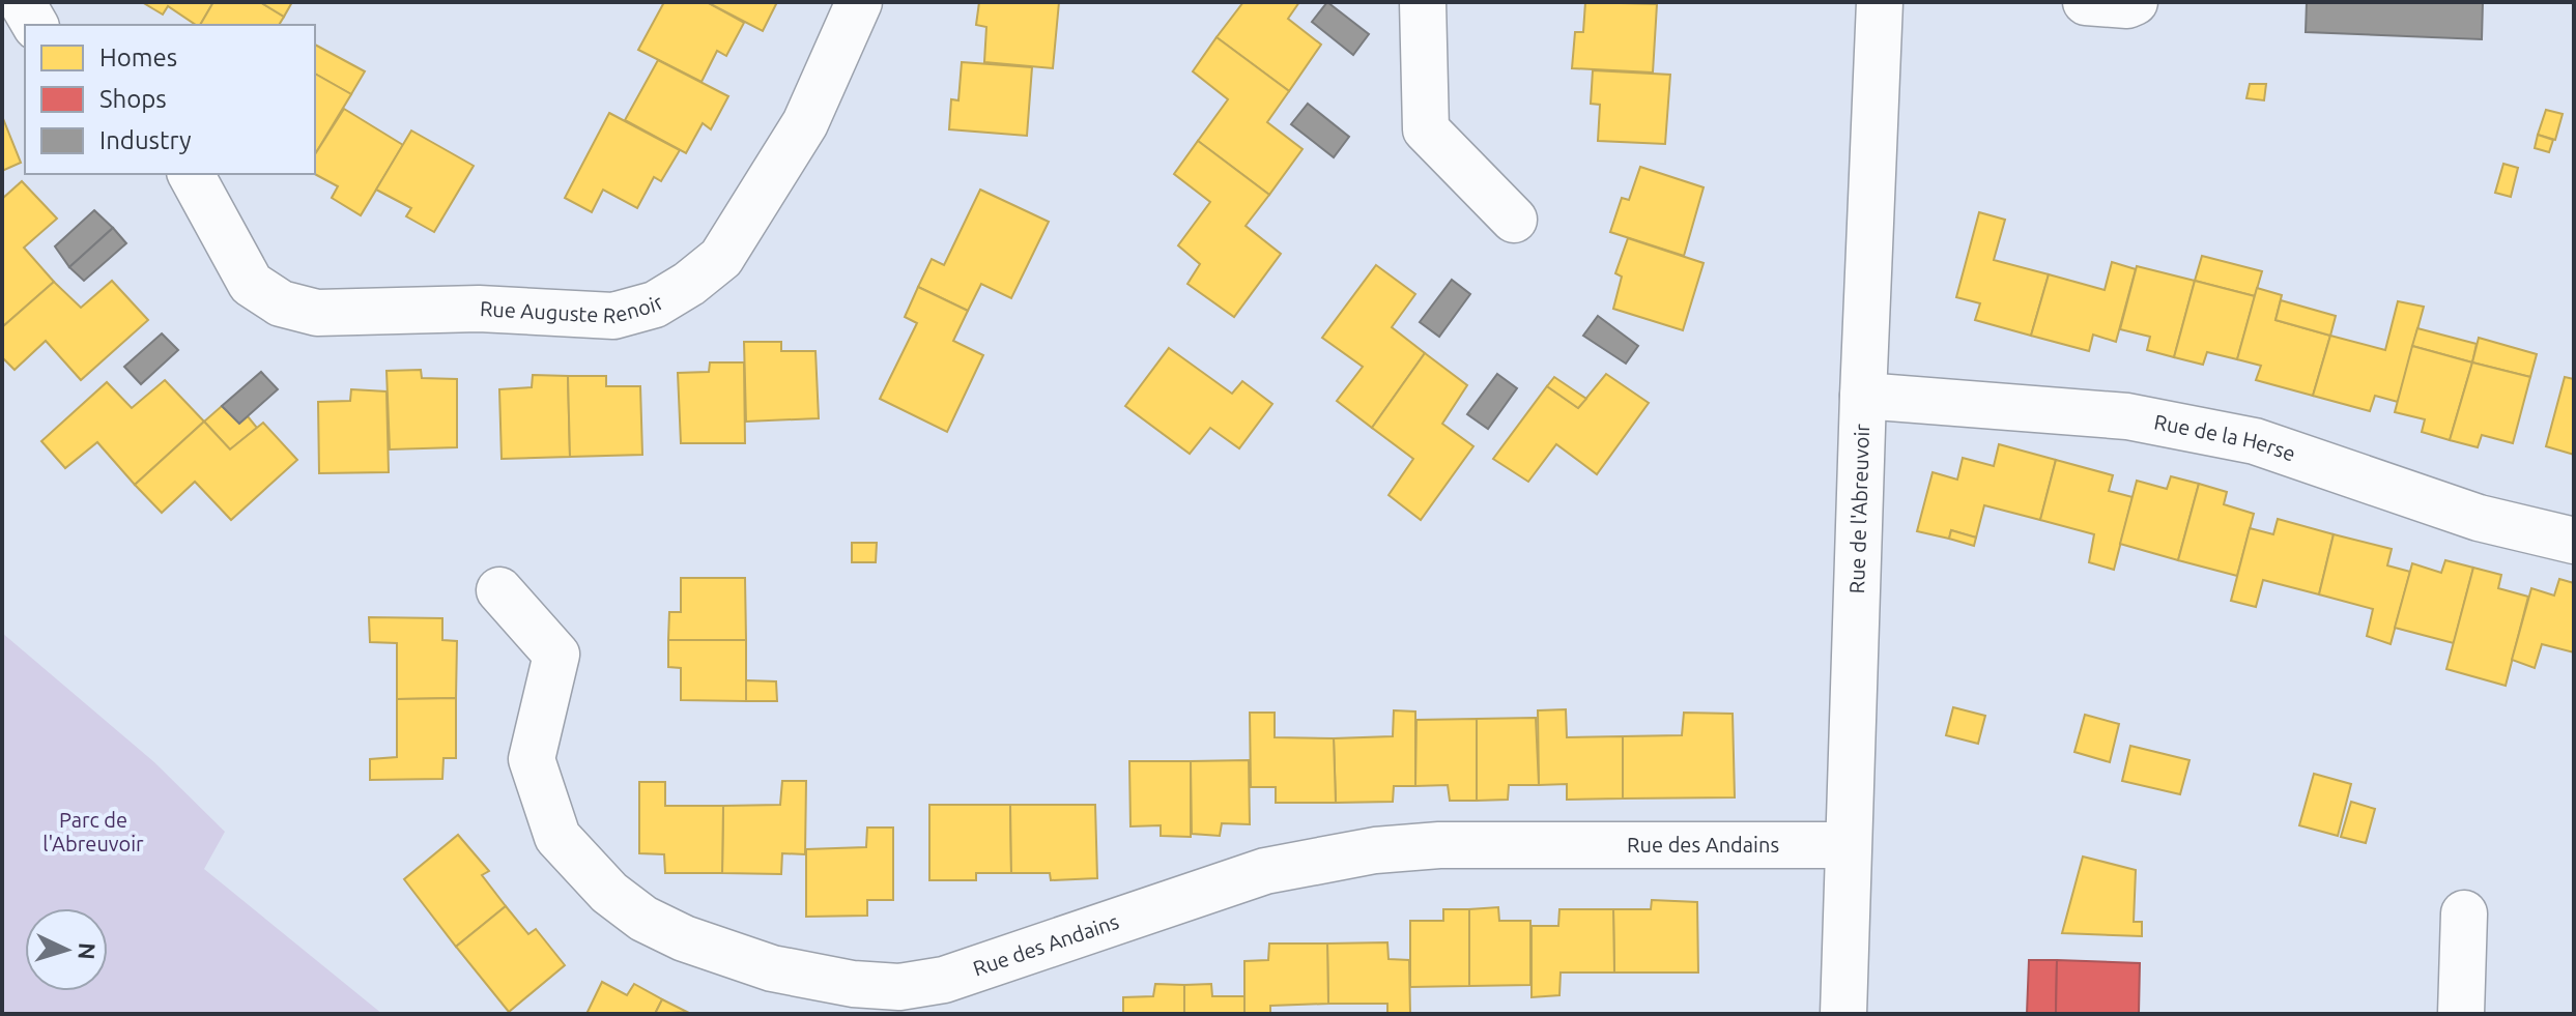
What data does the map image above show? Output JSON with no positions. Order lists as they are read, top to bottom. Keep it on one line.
{"streets":{"street":["Rue Auguste Renoir","Rue de la Herse","Rue de l'Abreuvoir","Rue des Andains"]},"crossings":[["Rue de la Herse","Rue de l'Abreuvoir"],["Rue de l'Abreuvoir","Rue des Andains"]],"parks":["Parc de l'Abreuvoir"],"legend":["Homes","Shops","Industry"],"north":"right"}
